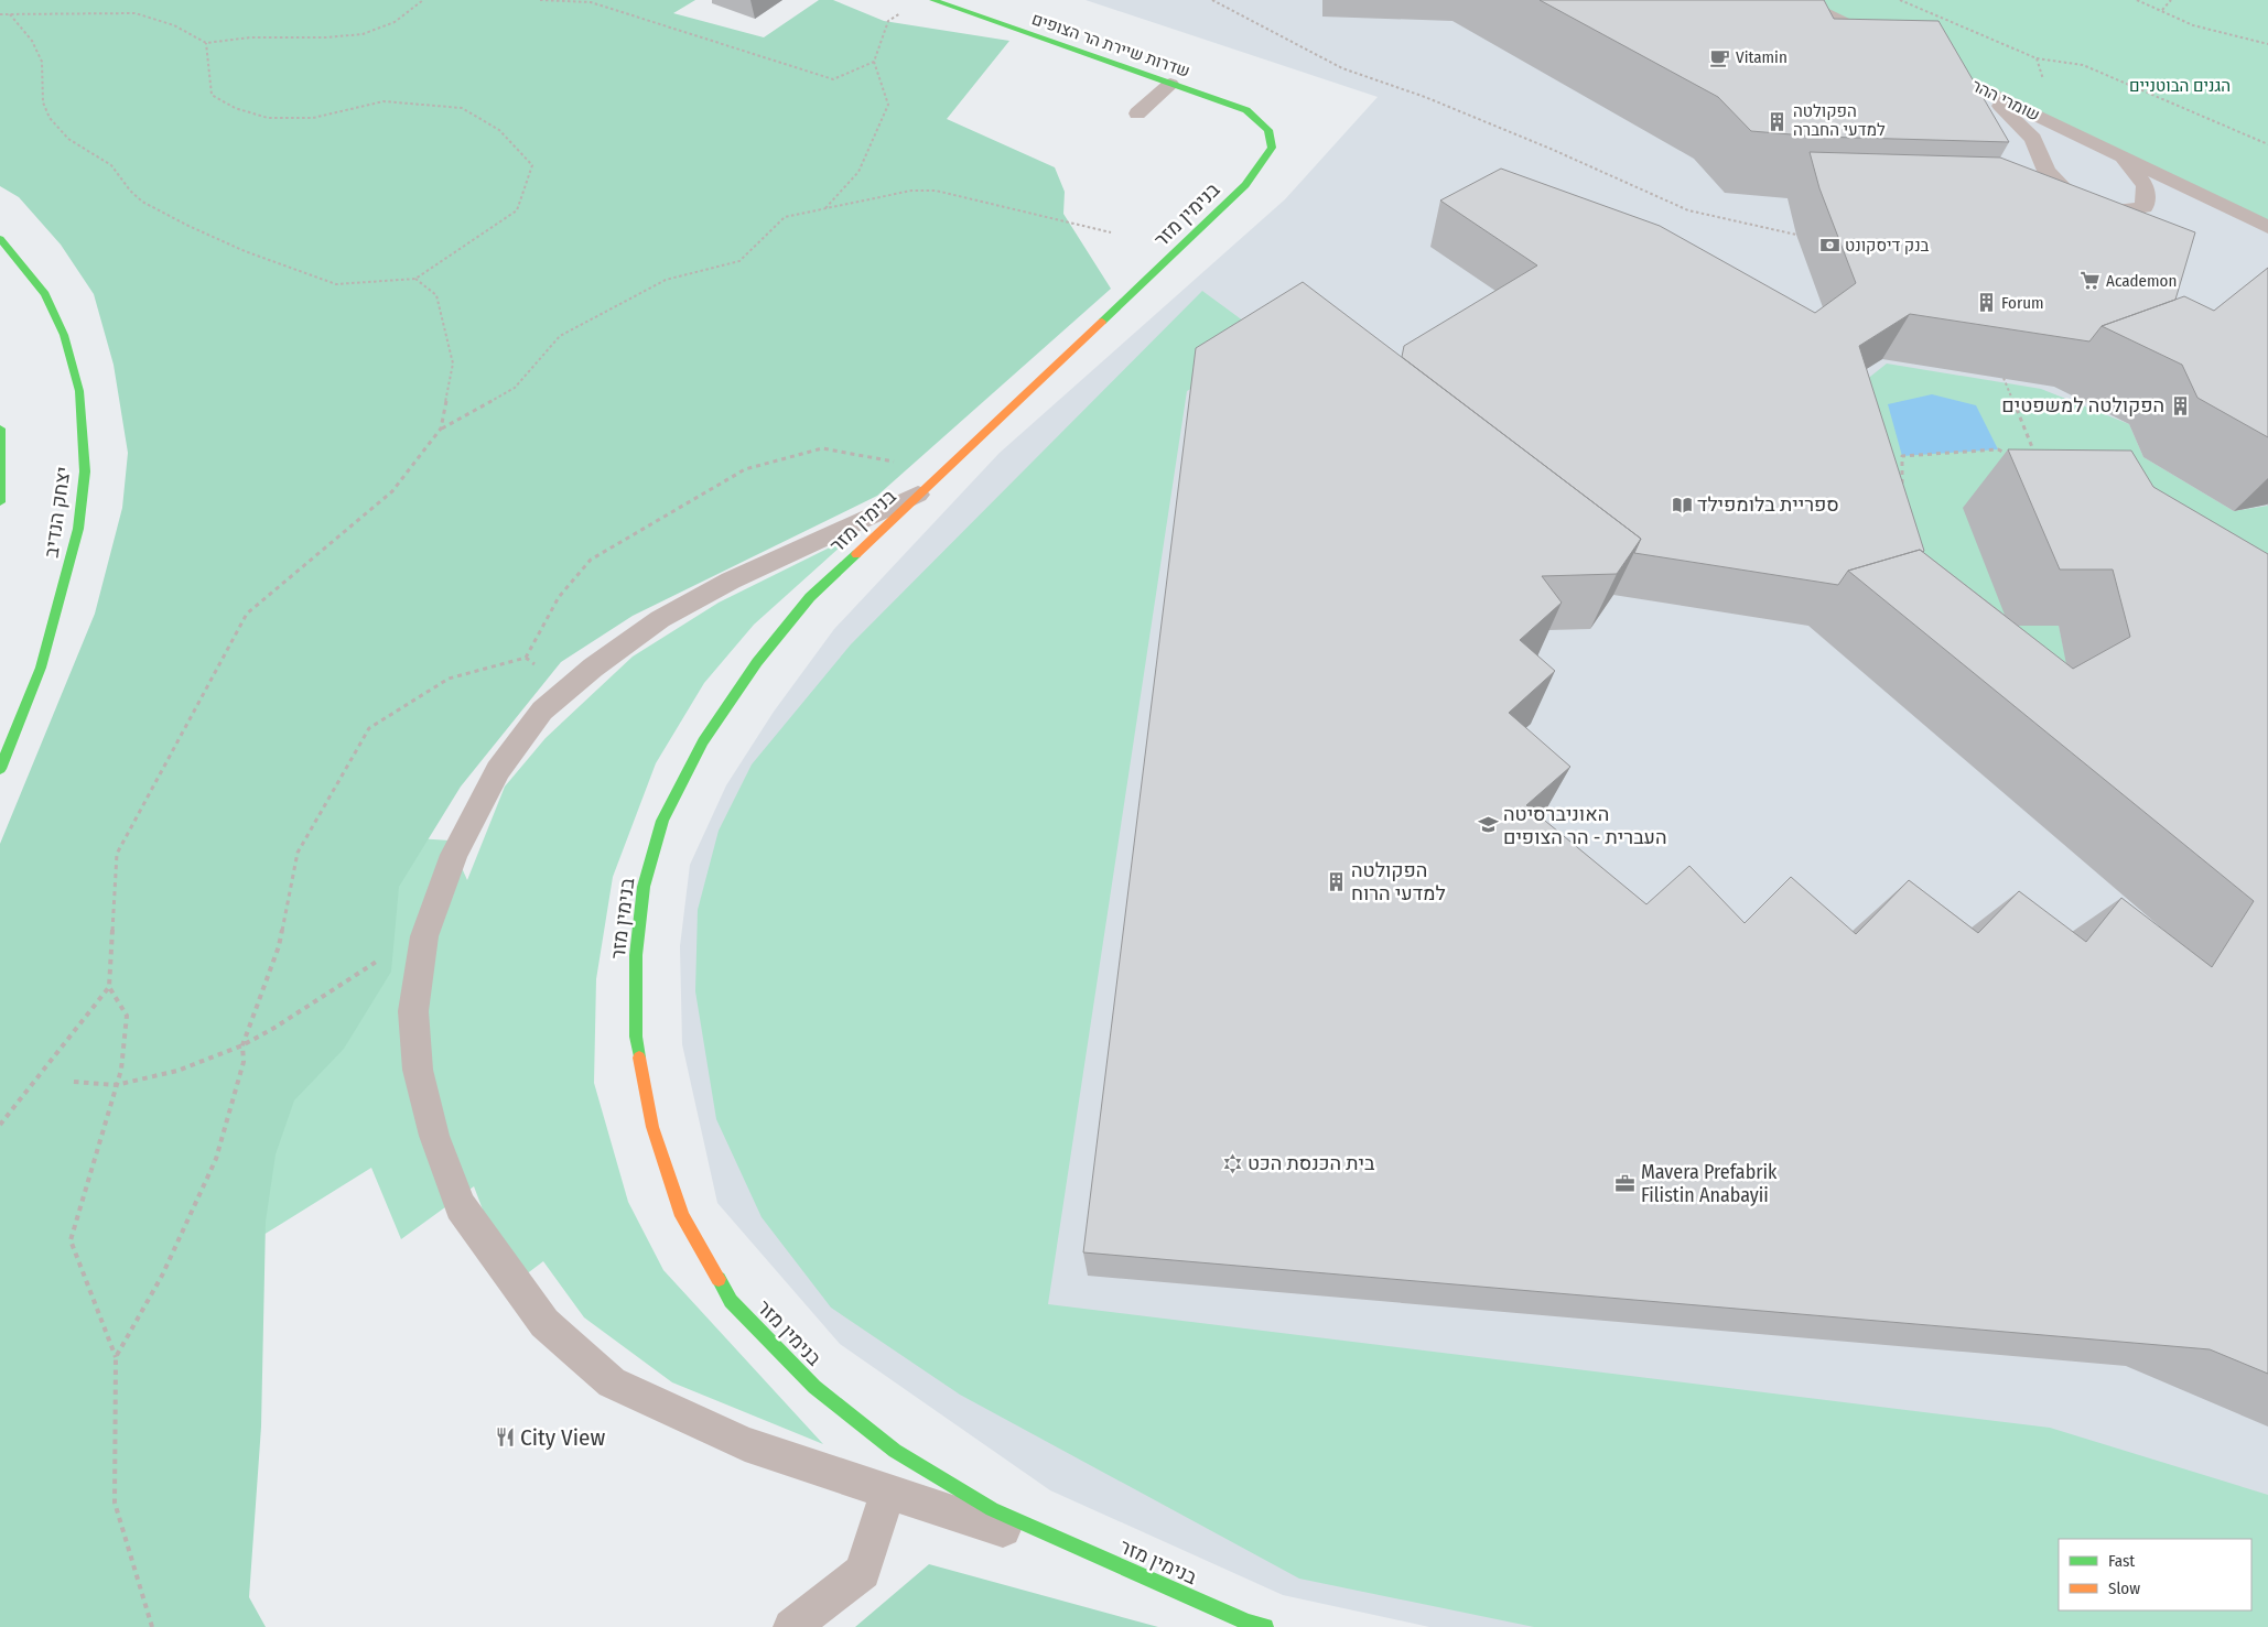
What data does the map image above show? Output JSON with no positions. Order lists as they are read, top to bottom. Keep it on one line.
{"streets":{"street":["שדרות שיירת הר הצופים","בנימין מזר","יצחק הנדיב"],"lane":["שומרי ההר"]},"crossings":[["שדרות שיירת הר הצופים","בנימין מזר"]],"parks":["הגנים הבוטניים"],"places":{"cafe":["Vitamin"],"building":["הפקולטה למדעי החברה","Forum","הפקולטה למשפטים","הפקולטה למדעי הרוח"],"bank":["בנק דיסקונט"],"supermarket":["Academon"],"library":["ספריית בלומפילד"],"school or university":["האוניברסיטה העברית - הר הצופים"],"synagogue":["בית הכנסת הכט"],"office":["Mavera Prefabrik Filistin Anabayii"],"restaurant":["City View"]},"legend":["Fast","Slow"]}
